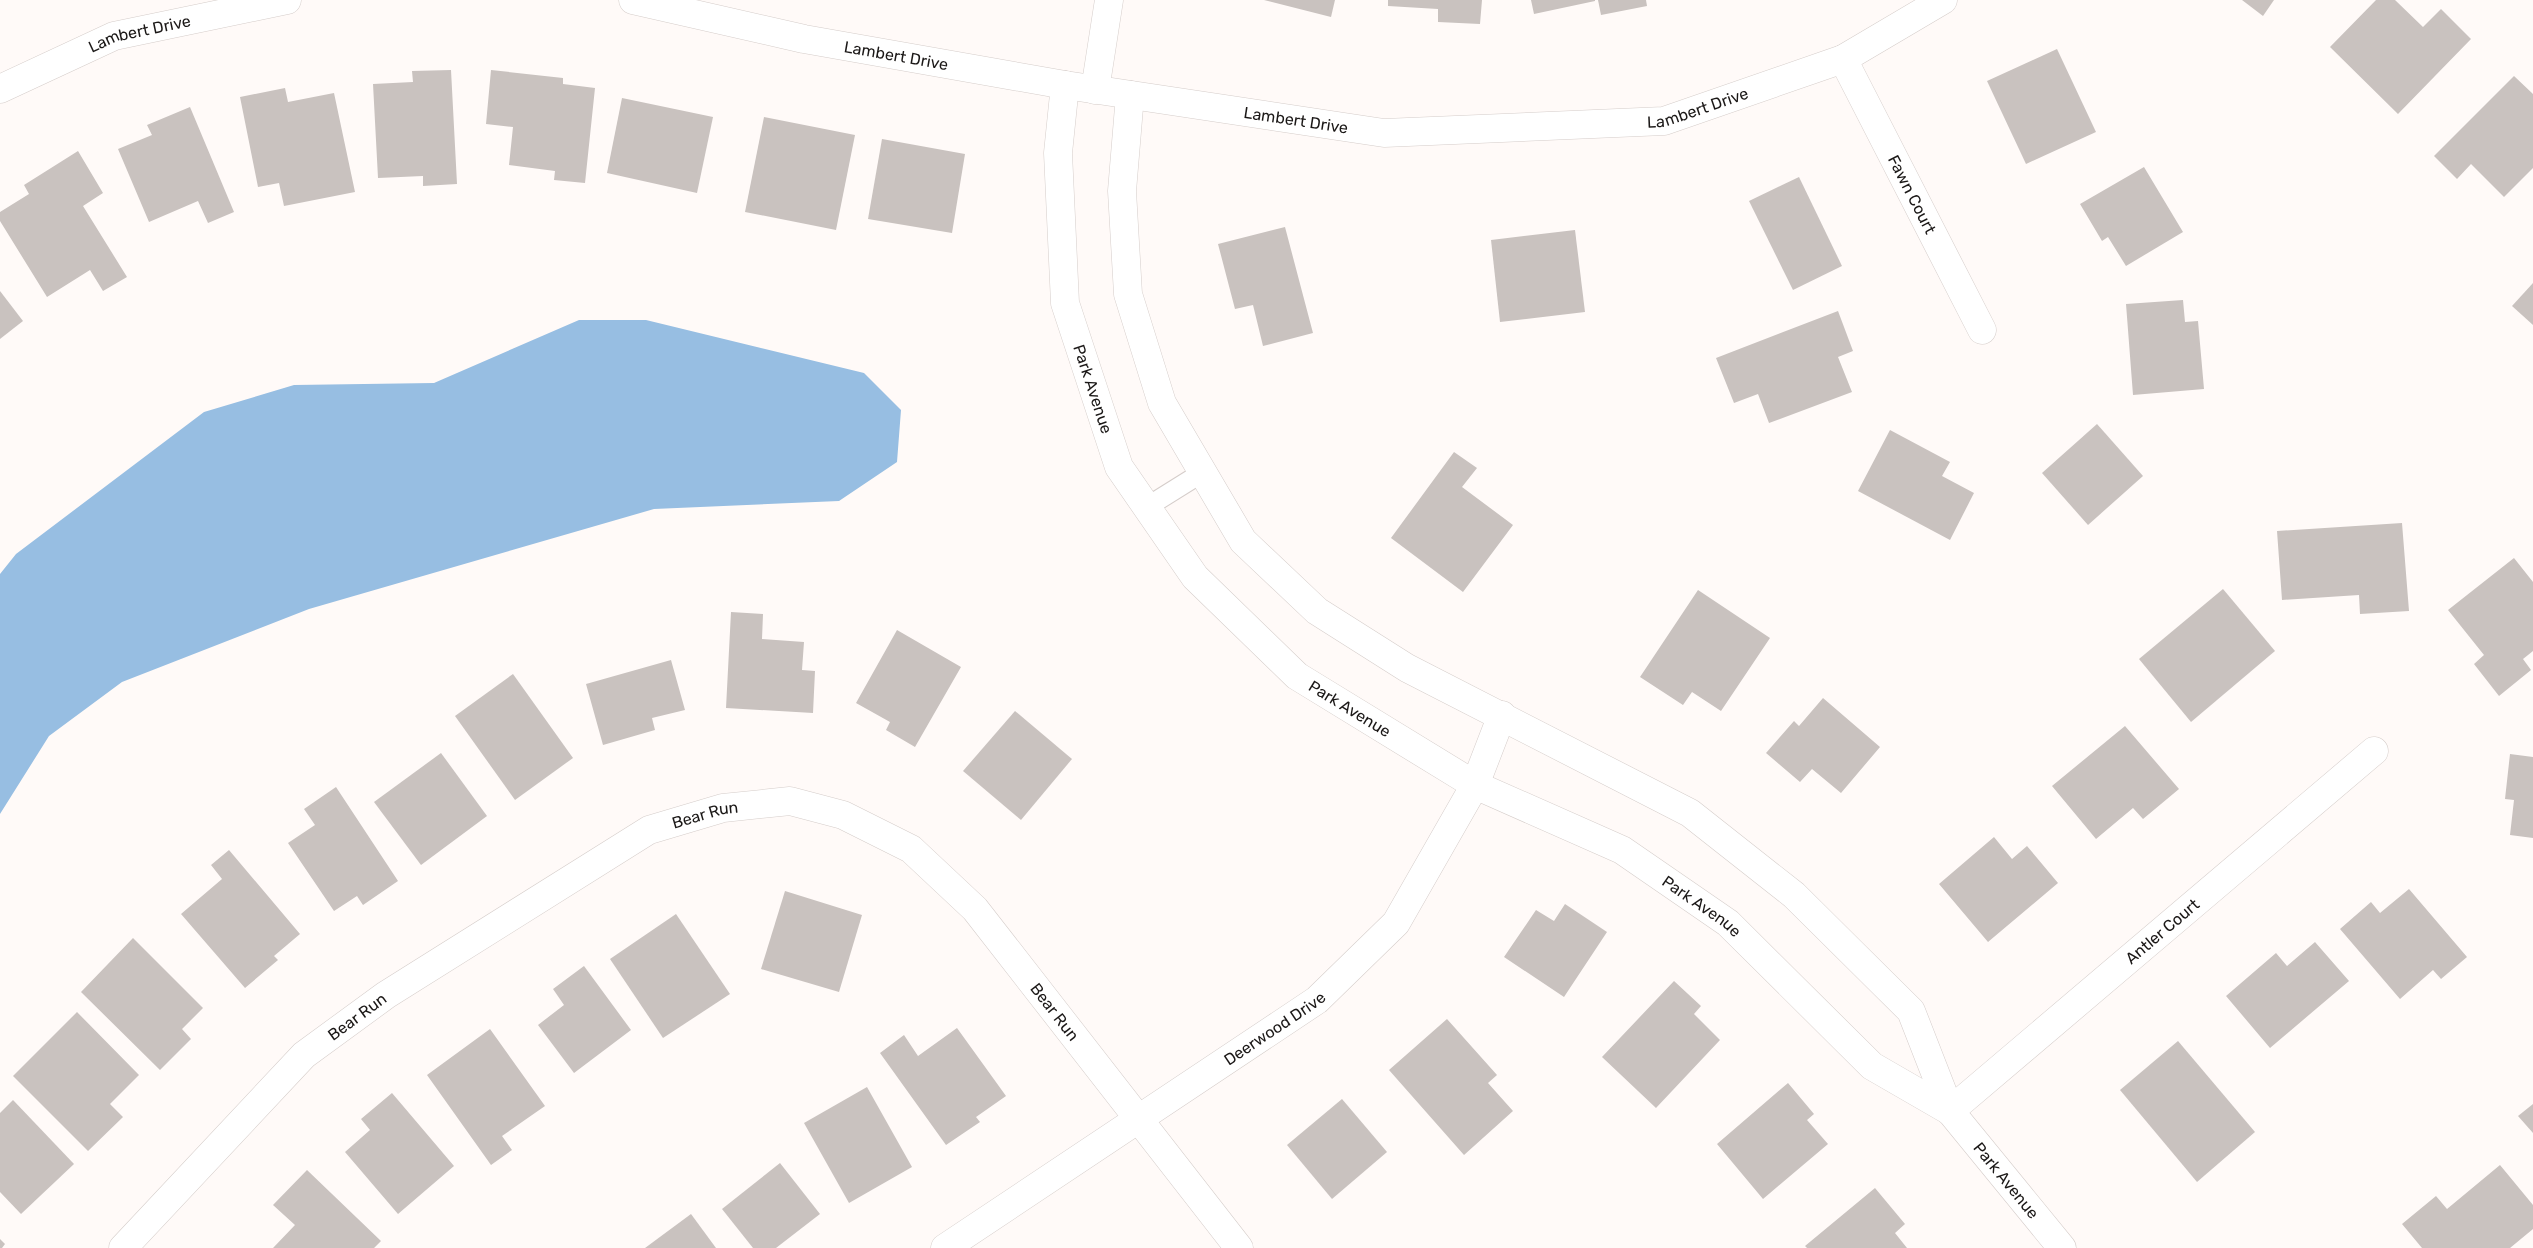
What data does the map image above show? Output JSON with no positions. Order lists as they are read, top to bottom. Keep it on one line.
{"streets":{"street":["Lambert Drive","Fawn Court","Park Avenue","Bear Run","Antler Court","Deerwood Drive"]},"crossings":[["Lambert Drive","Fawn Court"],["Lambert Drive","Park Avenue"],["Park Avenue","Antler Court"],["Park Avenue","Deerwood Drive"],["Bear Run","Deerwood Drive"]]}
